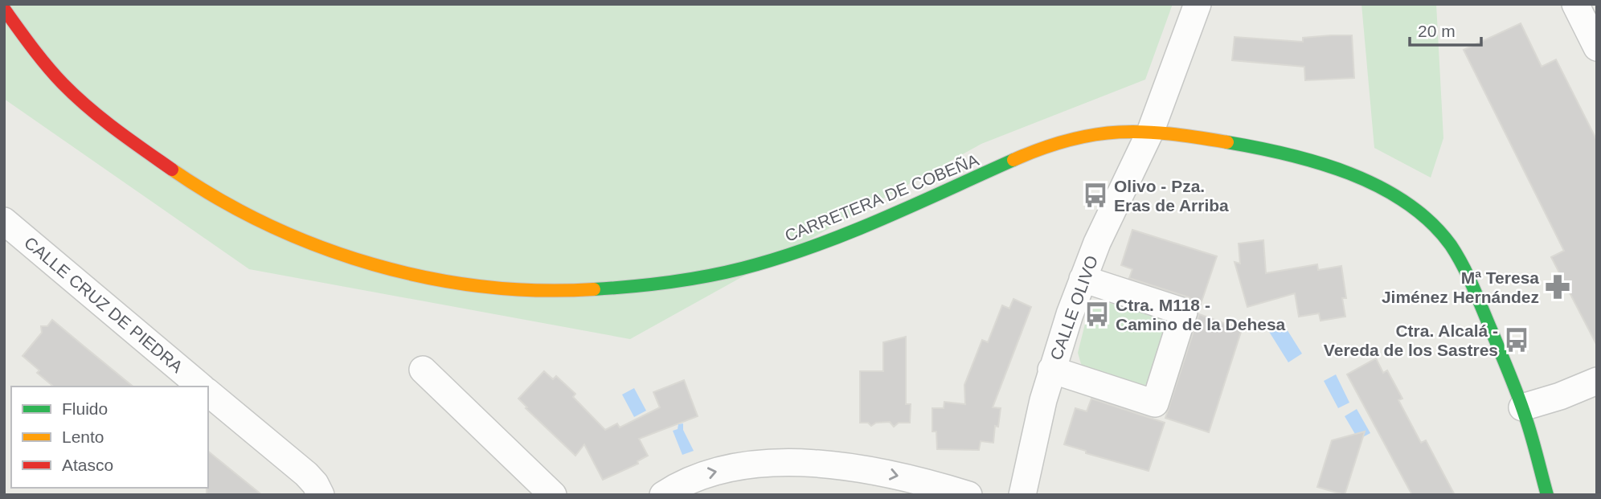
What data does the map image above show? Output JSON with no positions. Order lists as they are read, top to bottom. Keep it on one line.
{"streets":{"street":["CARRETERA DE COBEÑA","CALLE CRUZ DE PIEDRA","CALLE OLIVO"]},"crossings":[["CARRETERA DE COBEÑA","CALLE OLIVO"]],"places":{"bus stop":["Olivo - Pza. Eras de Arriba","Ctra. M118 - Camino de la Dehesa","Ctra. Alcalá - Vereda de los Sastres"],"pharmacy":["Mª Teresa Jiménez Hernández"]},"legend":["Fluido","Lento","Atasco"],"scale_bar":"20 m"}
